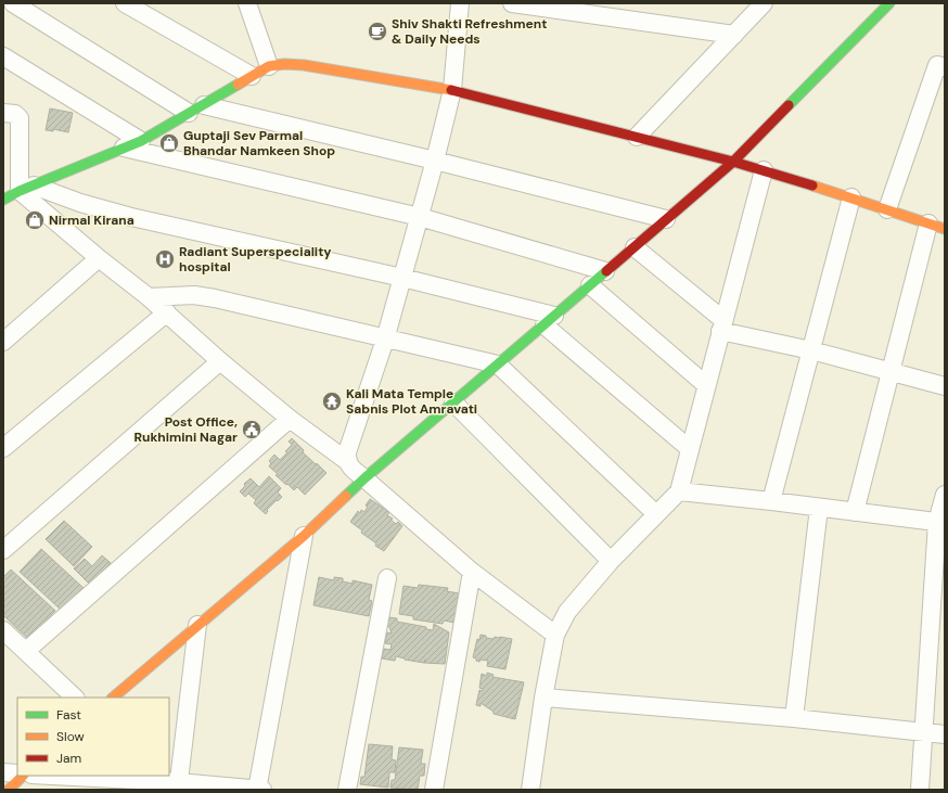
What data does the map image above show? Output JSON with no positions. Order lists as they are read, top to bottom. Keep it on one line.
{"places":{"cafe":["Shiv Shakti Refreshment & Daily Needs"],"shop":["Guptaji Sev Parmal Bhandar Namkeen Shop","Nirmal Kirana"],"hospital":["Radiant Superspeciality hospital"],"temple":["Kali Mata Temple Sabnis Plot Amravati"],"public building":["Post Office, Rukhimini Nagar"]},"legend":["Fast","Slow","Jam"]}
